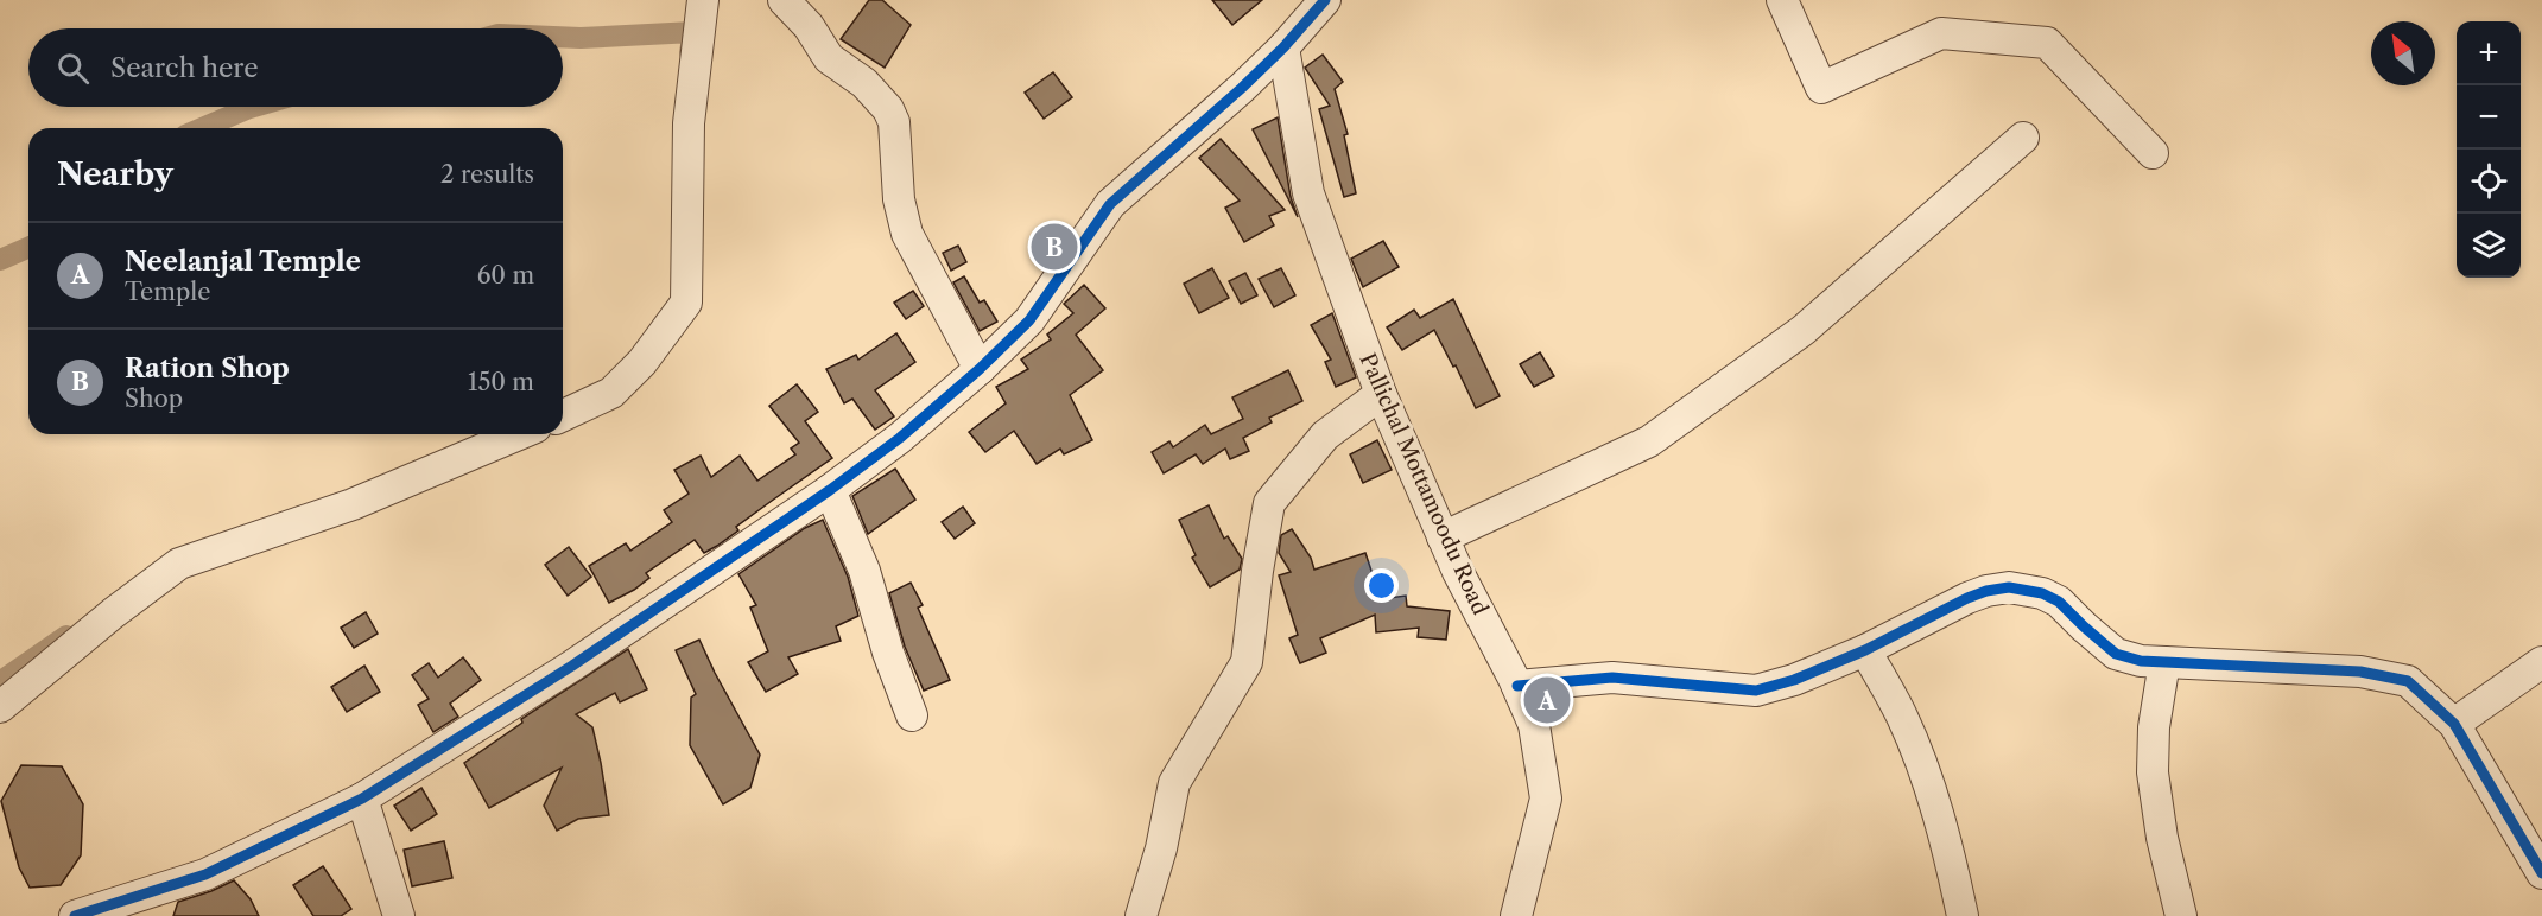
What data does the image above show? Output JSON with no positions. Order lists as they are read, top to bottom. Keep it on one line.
{"streets":{"street":["Pallichal Mottamoodu Road"]},"north":"top left","page":{"map_buttons":["+","−"],"search":"Search here","heading":["Nearby","2 results"],"pins":["B","A"],"list":[{"mark":"A","name":"Neelanjal Temple","note":"Temple","value":"60 m"},{"mark":"B","name":"Ration Shop","note":"Shop","value":"150 m"}]}}
